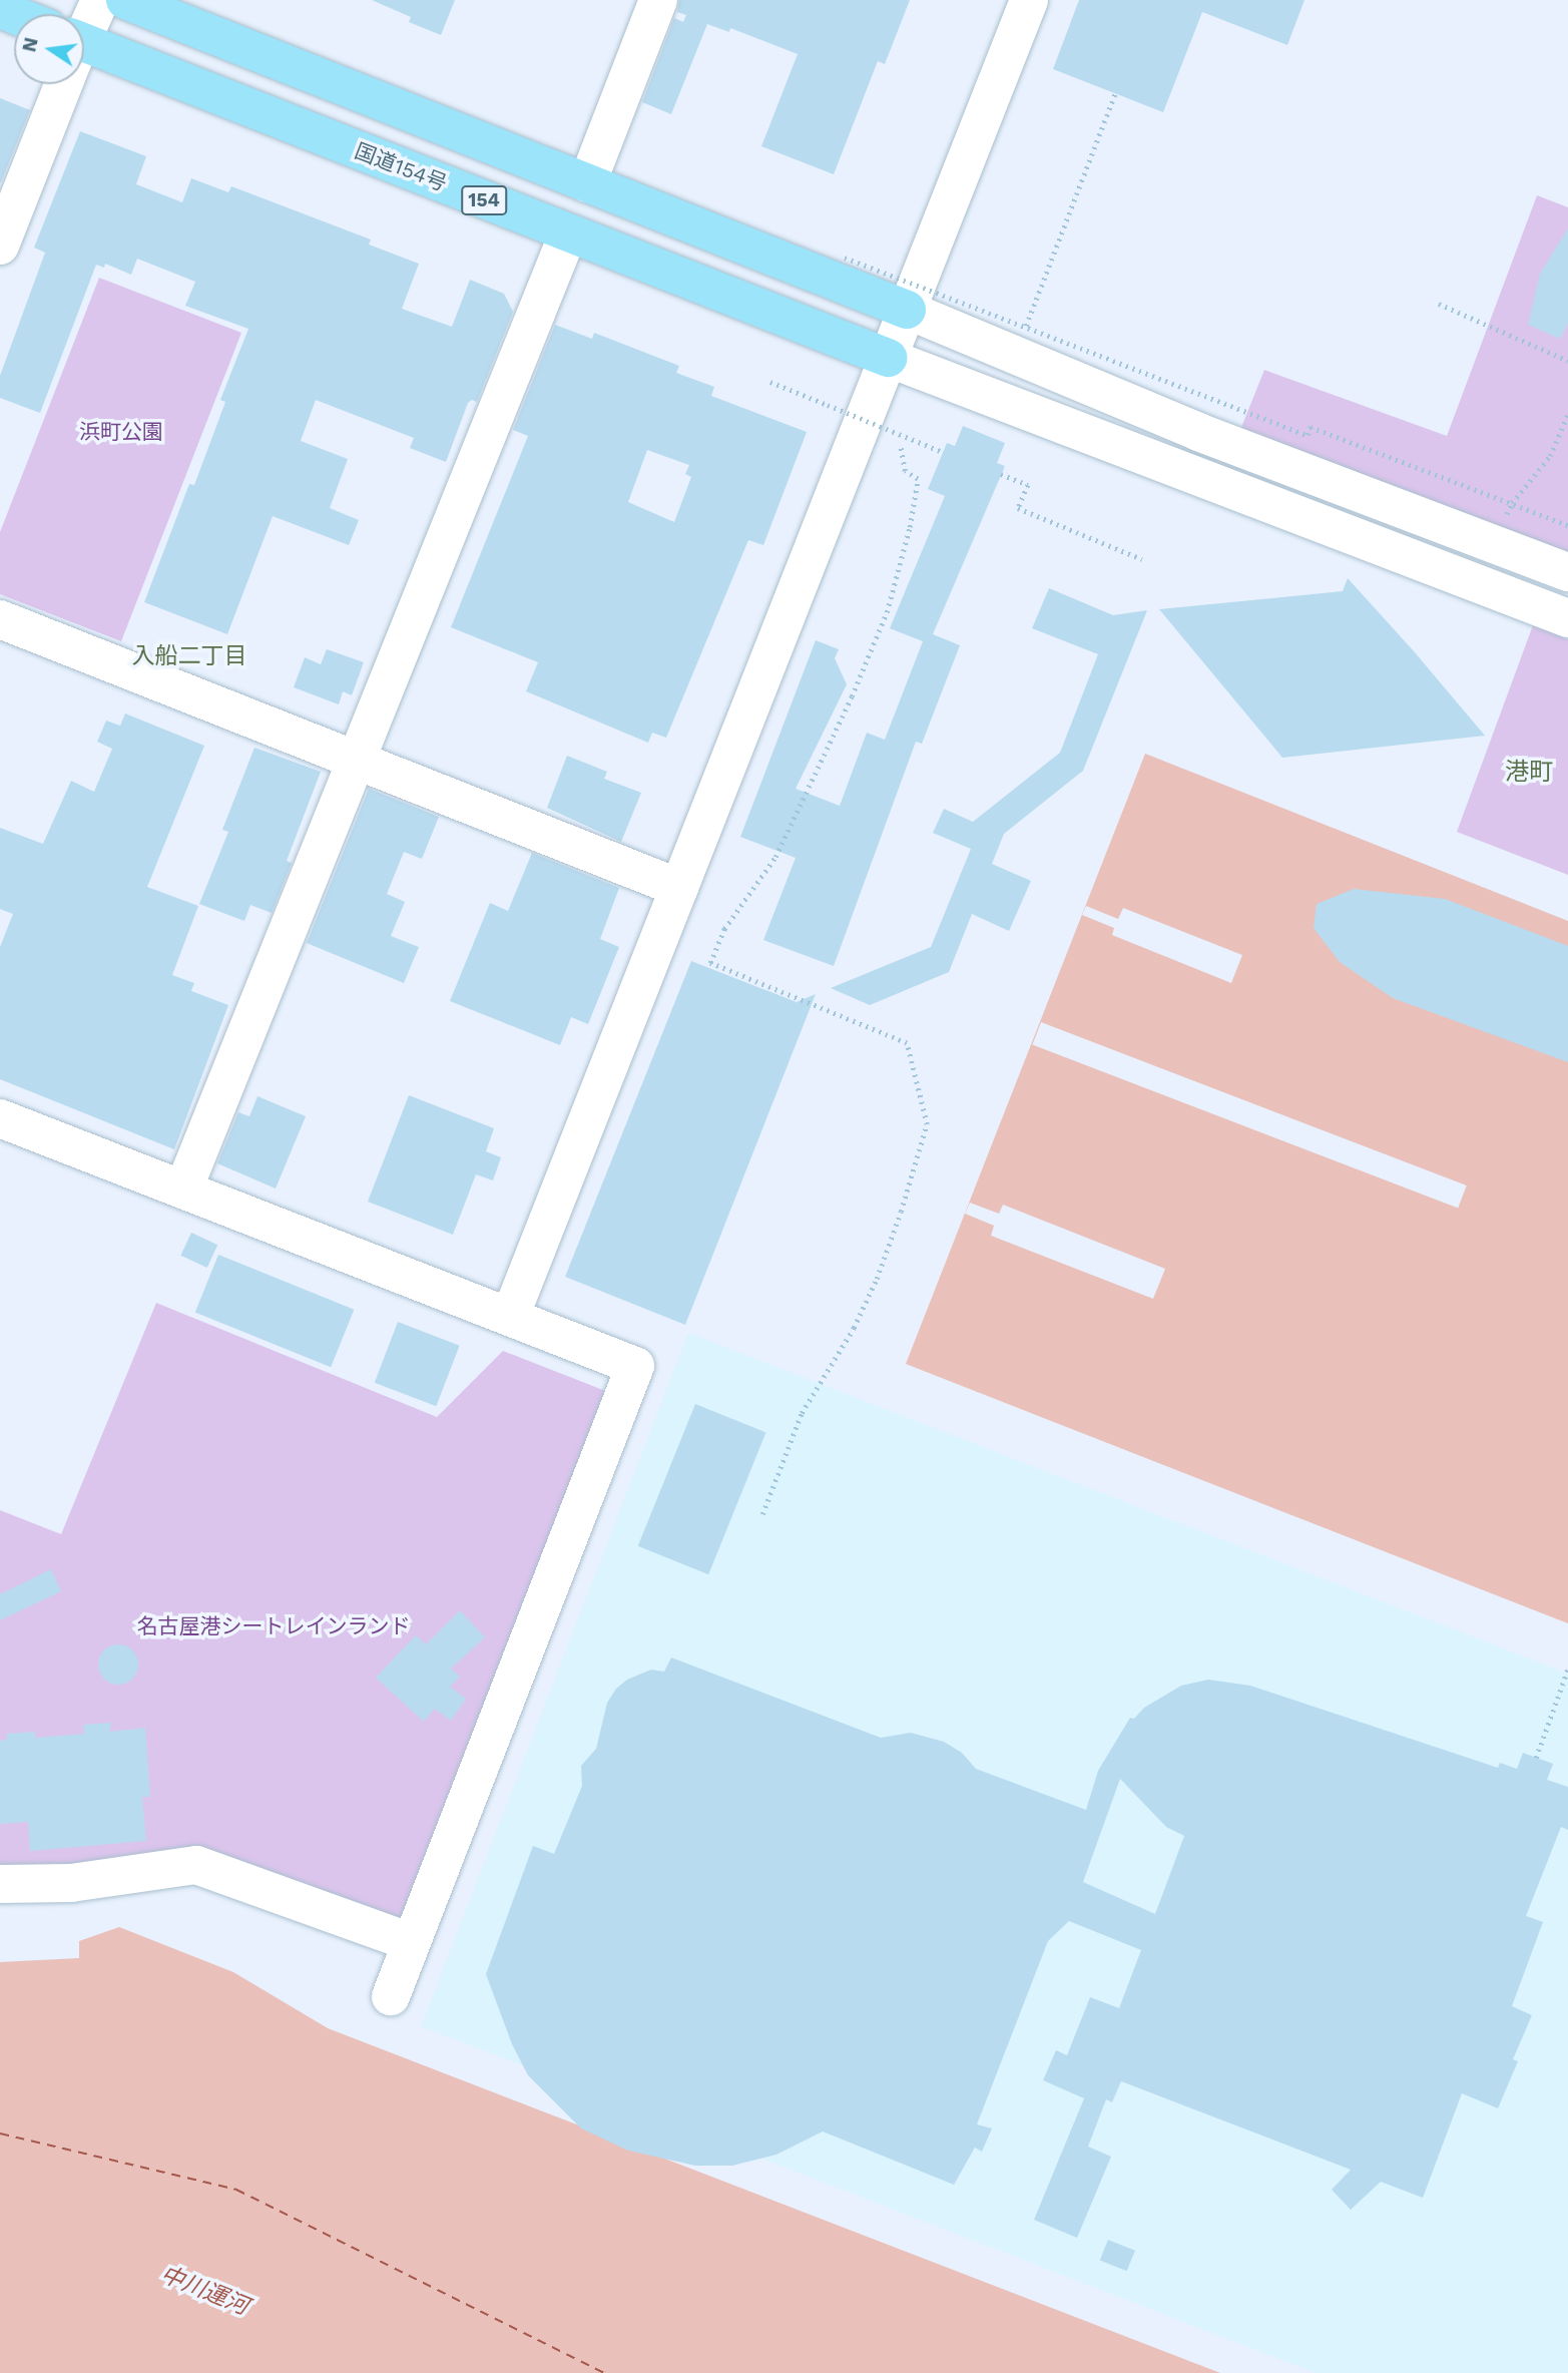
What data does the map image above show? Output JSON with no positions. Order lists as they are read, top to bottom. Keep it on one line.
{"streets":{"highway":["国道154号","154"]},"districts":["入船二丁目","港町"],"water":["中川運河"],"parks":["浜町公園","名古屋港シートレインランド"],"north":"left"}
